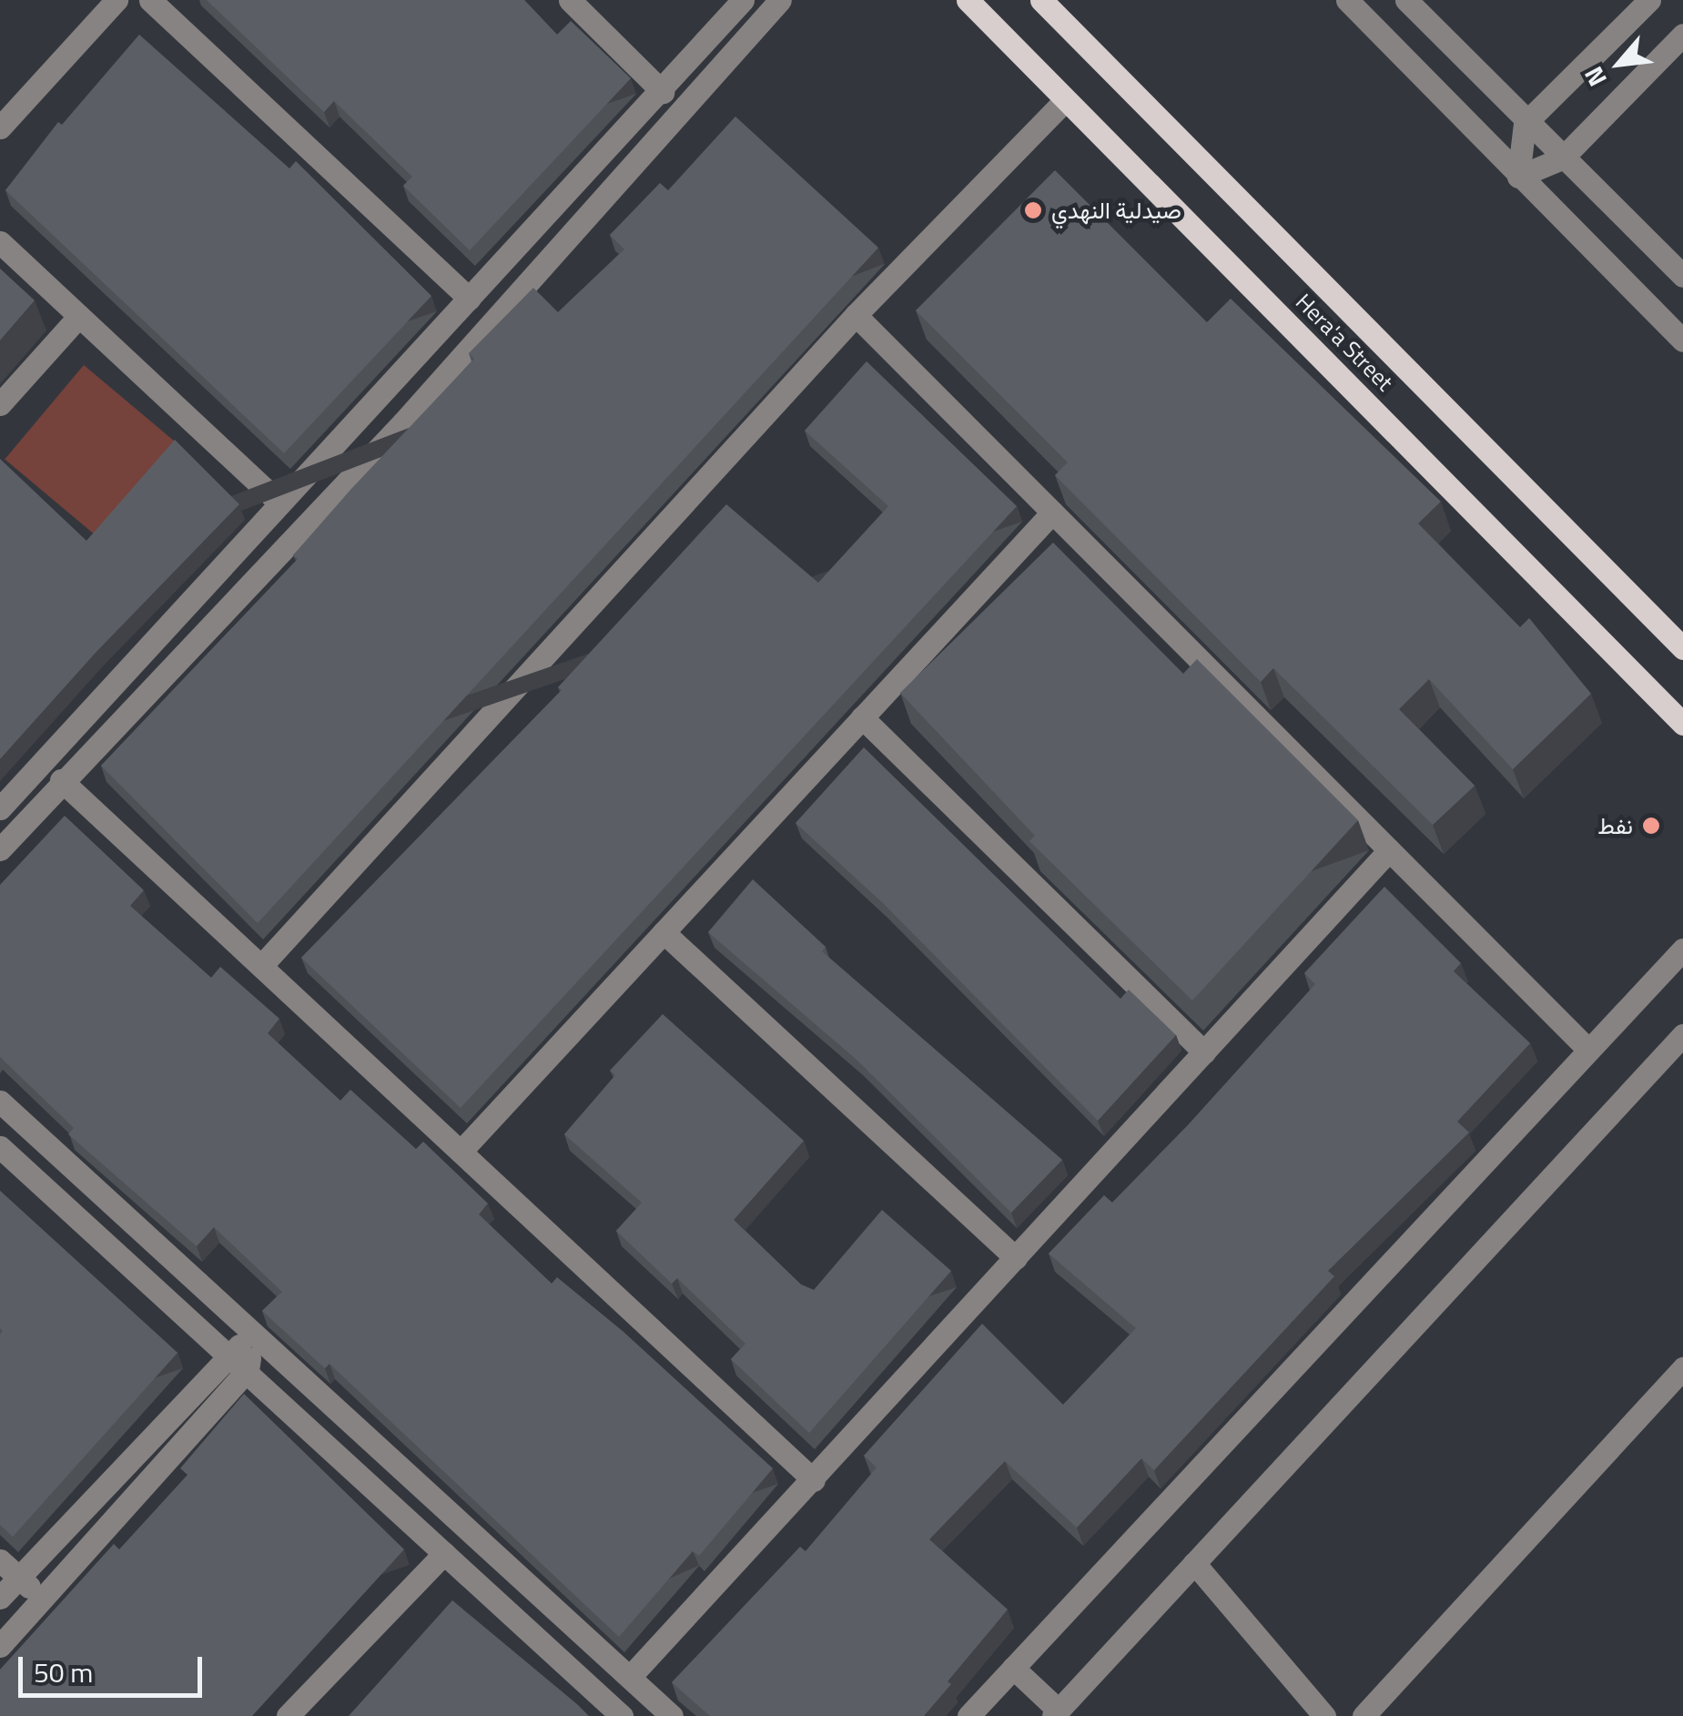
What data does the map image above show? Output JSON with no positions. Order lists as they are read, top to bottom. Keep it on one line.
{"streets":{"main road":["Hera'a Street"]},"places":["صيدلية النهدي","نفط"],"scale_bar":"50 m","north":"bottom left"}
